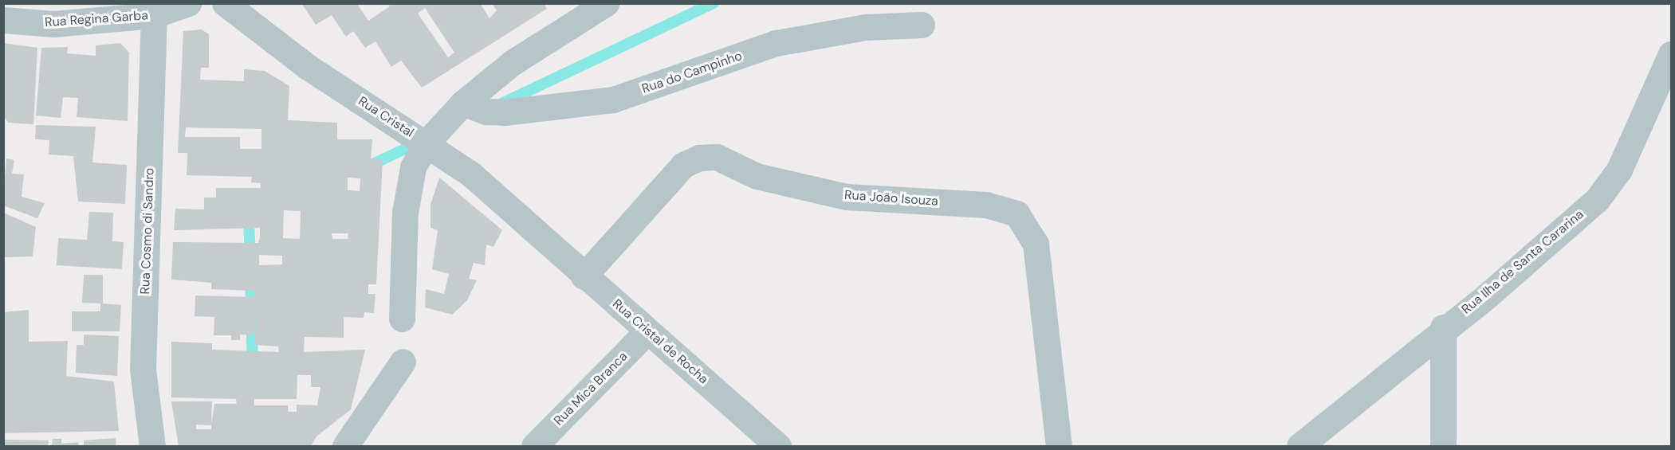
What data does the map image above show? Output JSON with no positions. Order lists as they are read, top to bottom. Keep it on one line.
{"streets":{"street":["Rua Regina Garba","Rua do Campinho","Rua Cristal","Rua João Isouza","Rua Cosmo di Sandro","Rua Ilha de Santa Cararina","Rua Cristal de Rocha","Rua Mica Branca"]},"crossings":[["Rua Regina Garba","Rua Cosmo di Sandro"],["Rua Cristal","Rua Cristal de Rocha"],["Rua João Isouza","Rua Cristal de Rocha"],["Rua Cristal de Rocha","Rua Mica Branca"]]}
